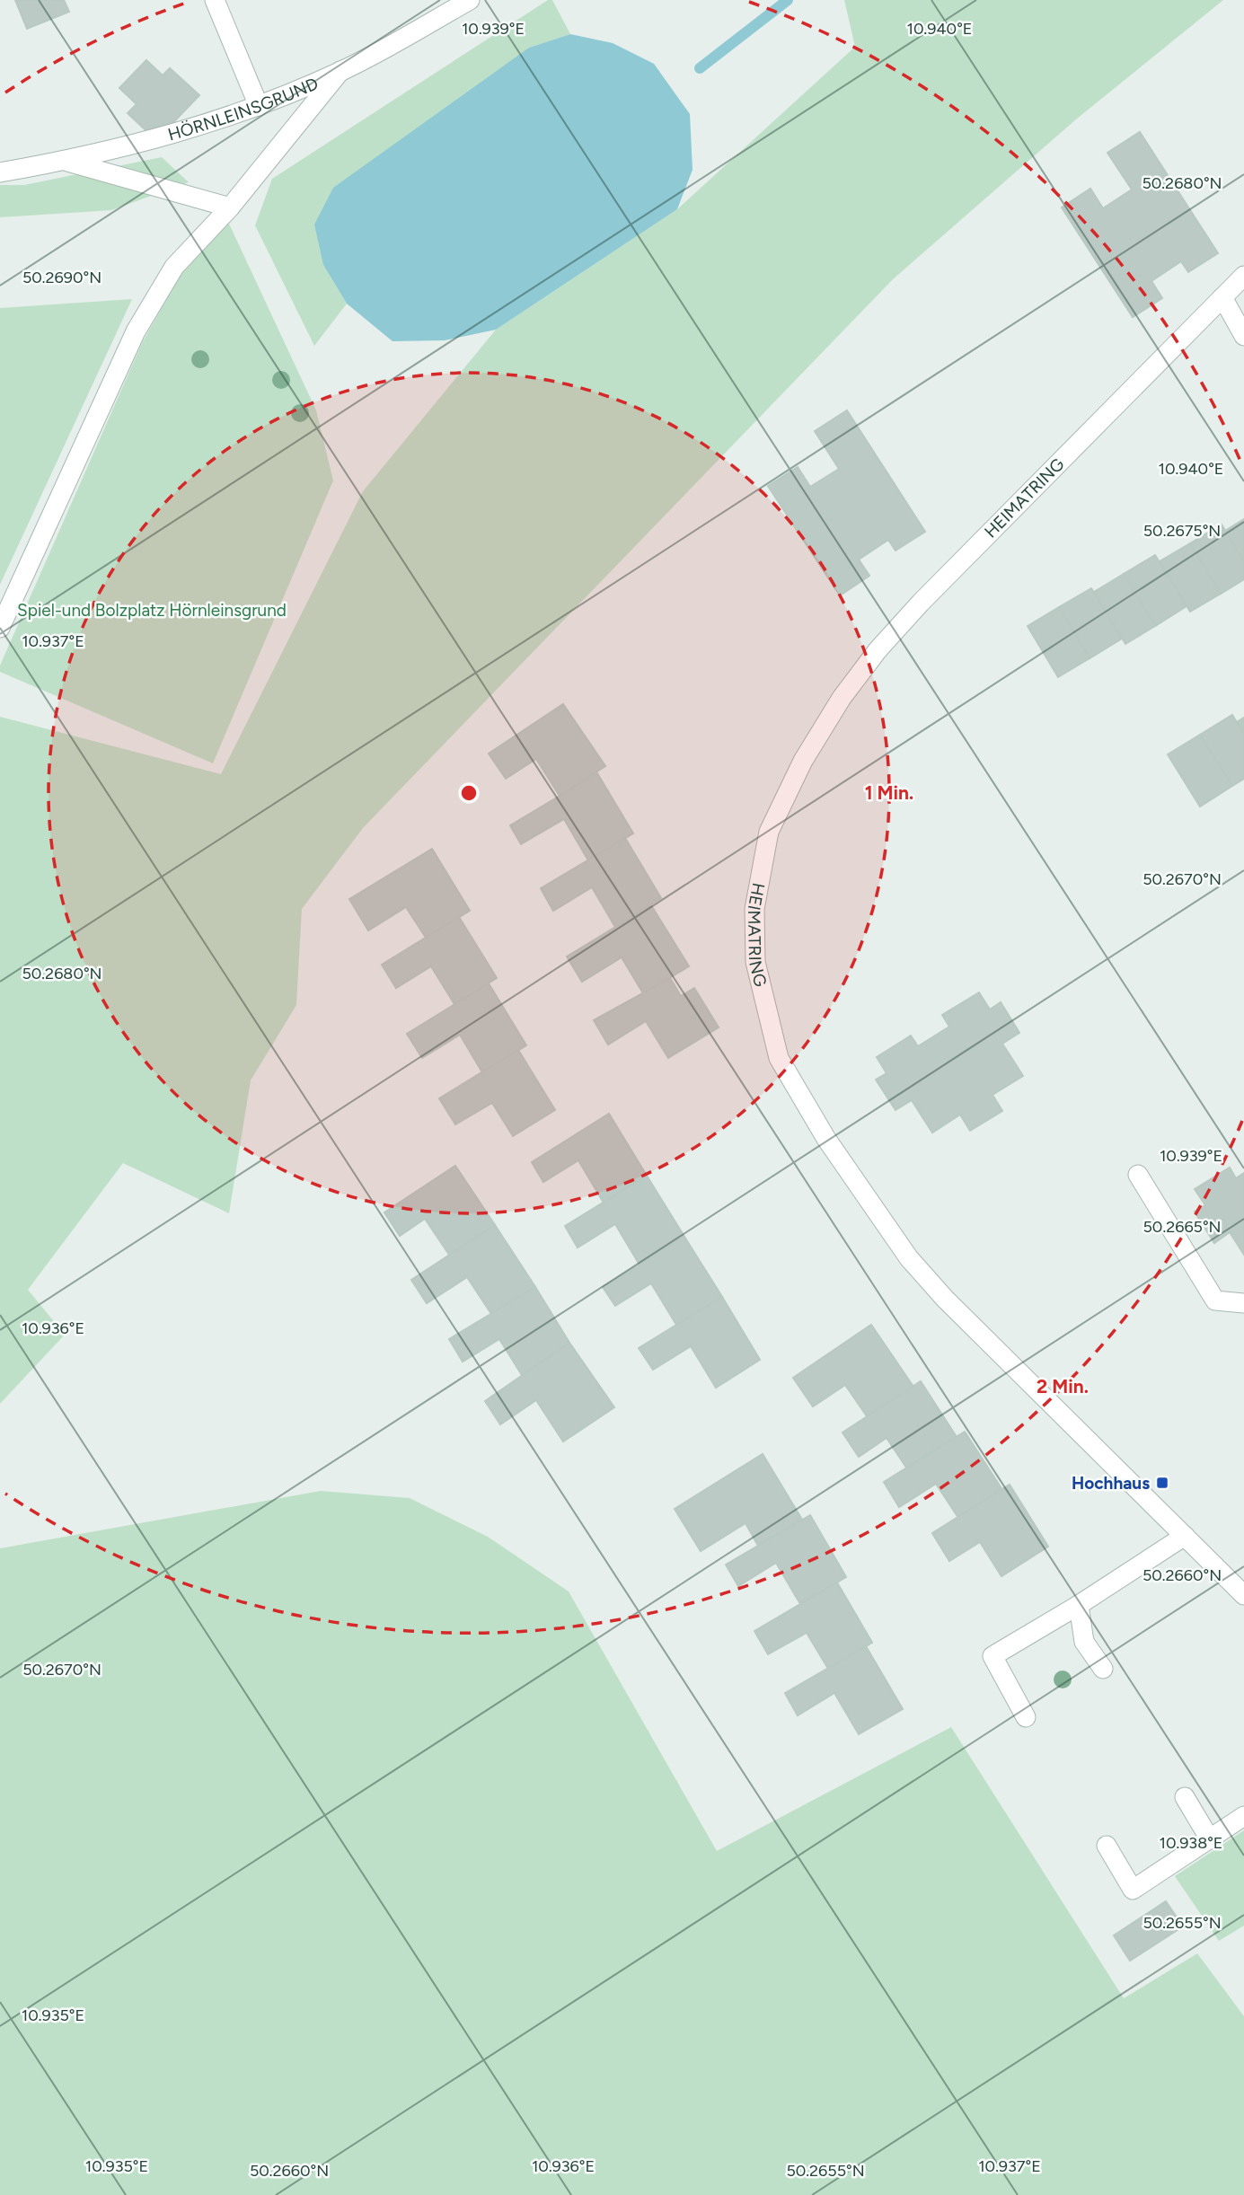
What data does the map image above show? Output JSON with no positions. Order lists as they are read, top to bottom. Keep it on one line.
{"streets":{"street":["HÖRNLEINSGRUND","HEIMATRING"]},"parks":["Spiel-und Bolzplatz Hörnleinsgrund"],"places":{"transit":["Hochhaus"]},"coordinates":["10.939°E","10.940°E","50.2680°N","50.2690°N","50.2675°N","10.937°E","50.2670°N","50.2665°N","10.936°E","50.2660°N","10.938°E","50.2655°N","10.935°E"],"rings":["1 Min.","2 Min."]}
